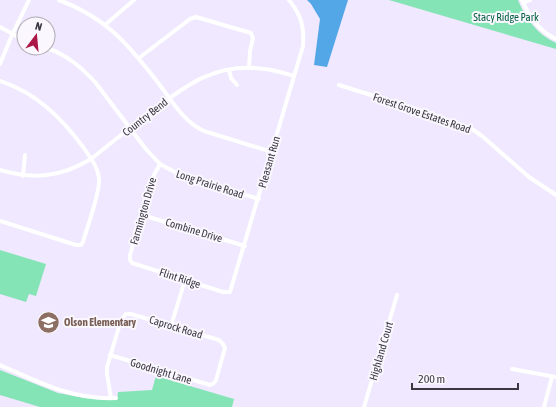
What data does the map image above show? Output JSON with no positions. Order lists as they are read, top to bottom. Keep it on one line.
{"streets":{"street":["Forest Grove Estates Road","Country Bend","Pleasant Run","Long Prairie Road","Farmington Drive","Combine Drive","Flint Ridge","Caprock Road","Highland Court","Goodnight Lane"]},"crossings":[["Country Bend","Pleasant Run"],["Country Bend","Long Prairie Road"],["Pleasant Run","Long Prairie Road"],["Pleasant Run","Combine Drive"],["Pleasant Run","Flint Ridge"],["Long Prairie Road","Farmington Drive"],["Farmington Drive","Combine Drive"],["Farmington Drive","Flint Ridge"],["Caprock Road","Goodnight Lane"]],"parks":["Stacy Ridge Park"],"places":{"school or university":["Olson Elementary"]},"scale_bar":"200 m","north":"top"}
